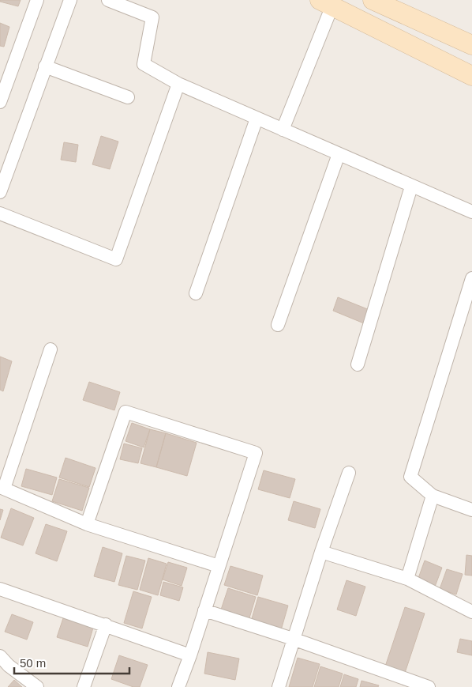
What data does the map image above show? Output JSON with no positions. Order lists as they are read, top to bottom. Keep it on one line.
{"scale_bar":"50 m"}
